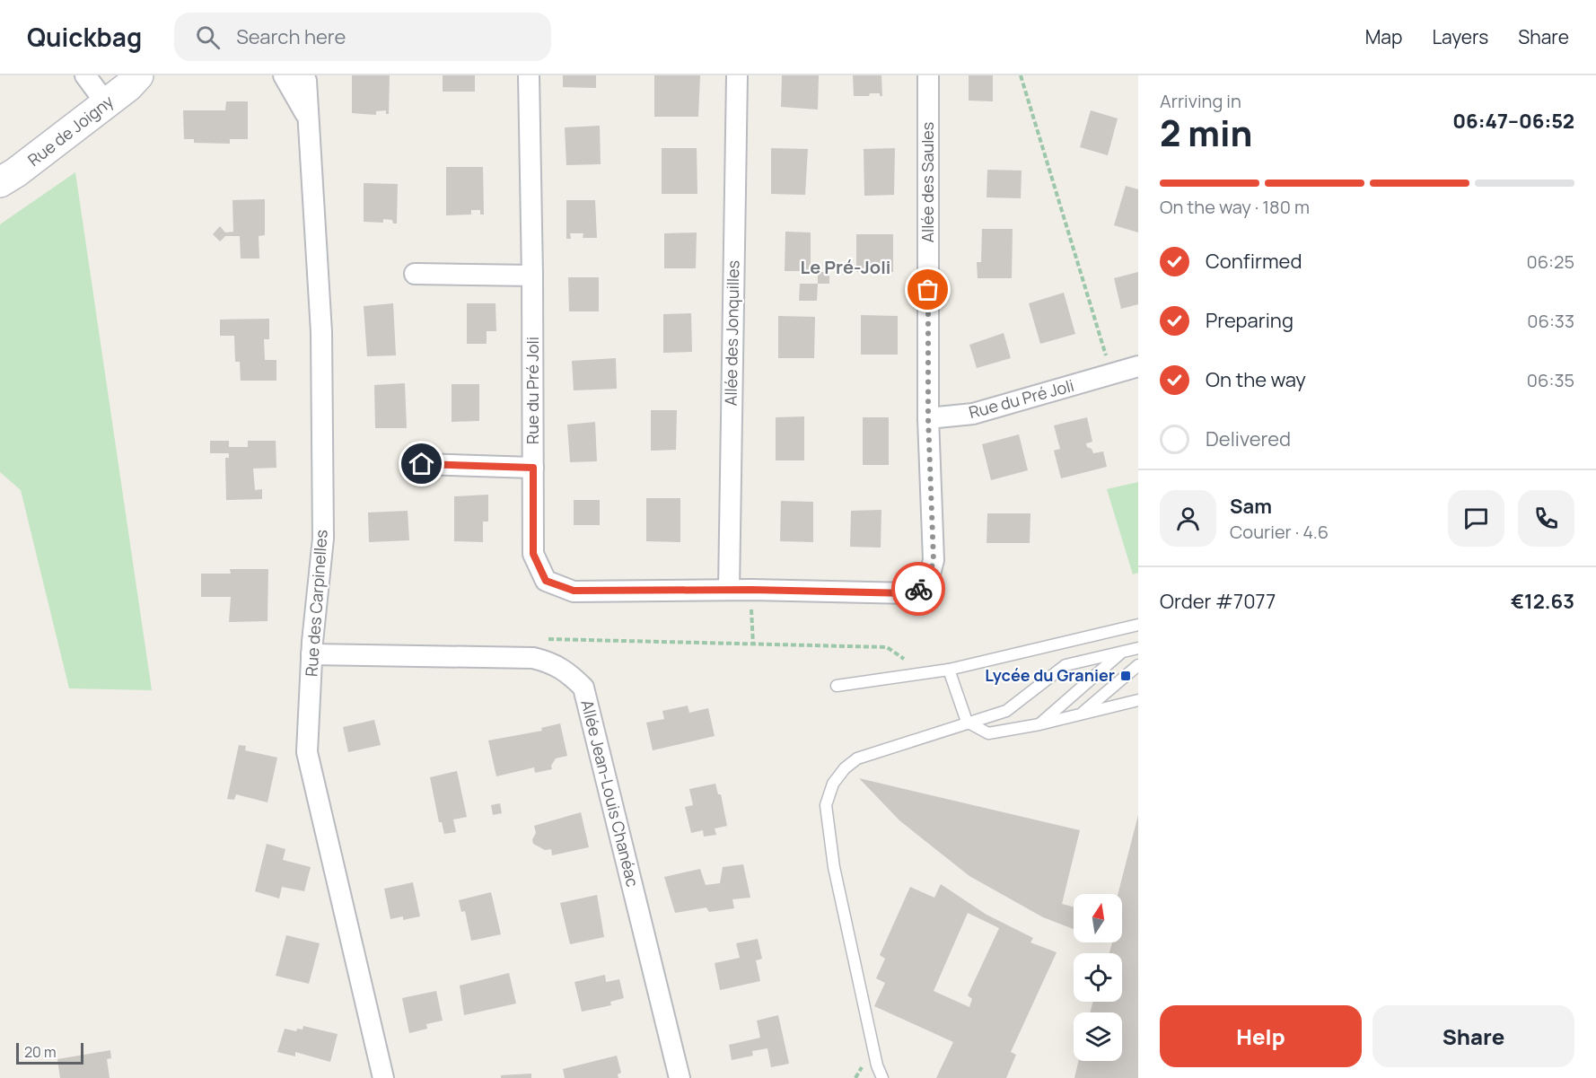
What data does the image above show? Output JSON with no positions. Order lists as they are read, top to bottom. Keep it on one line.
{"streets":{"main road":["Rue de Joigny"],"street":["Allée des Saules","Allée des Jonquilles","Rue du Pré Joli","Rue des Carpinelles","Allée Jean-Louis Chanéac"]},"crossings":[["Allée des Saules","Rue du Pré Joli"],["Allée des Jonquilles","Rue du Pré Joli"],["Rue des Carpinelles","Allée Jean-Louis Chanéac"]],"districts":["Le Pré-Joli"],"places":{"transit":["Lycée du Granier"]},"scale_bar":"20 m","north":"top","page":{"header":"Quickbag","search":"Search here","nav":["Map","Layers","Share"],"heading":["2 min","Arriving in","06:47–06:52"],"panel":["Sam","Courier · 4.6","Order #7077","€12.63"],"bar":"On the way · 180 m","list":[["Confirmed","06:25"],["Preparing","06:33"],["On the way","06:35"],"Delivered"],"buttons":["Help","Share"],"scale":"20 m"}}
